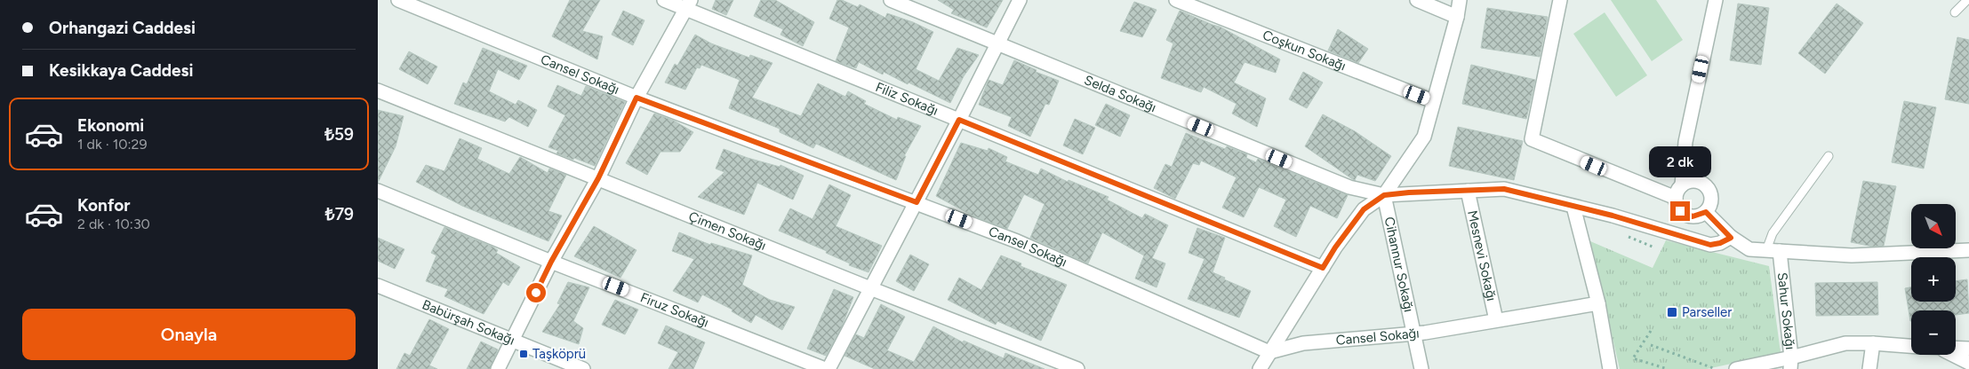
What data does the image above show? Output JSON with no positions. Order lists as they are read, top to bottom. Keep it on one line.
{"streets":{"street":["Coşkun Sokağı","Cansel Sokağı","Selda Sokağı","Filiz Sokağı","Çimen Sokağı","Mesnevi Sokağı","Cihannur Sokağı","Firuz Sokağı","Sahur Sokağı","Babürşah Sokağı"]},"crossings":[["Cansel Sokağı","Mesnevi Sokağı"],["Cansel Sokağı","Cihannur Sokağı"],["Selda Sokağı","Mesnevi Sokağı"],["Selda Sokağı","Cihannur Sokağı"]],"places":{"transit":["Parseller","Taşköprü"]},"north":"bottom right","page":{"banner":["Orhangazi Caddesi","Kesikkaya Caddesi"],"list":[{"name":"Ekonomi","note":"1 dk · 10:29","value":"₺59"},{"name":"Konfor","note":"2 dk · 10:30","value":"₺79"}],"bubble":"2 dk","map_buttons":["+","−"],"buttons":"Onayla"}}
